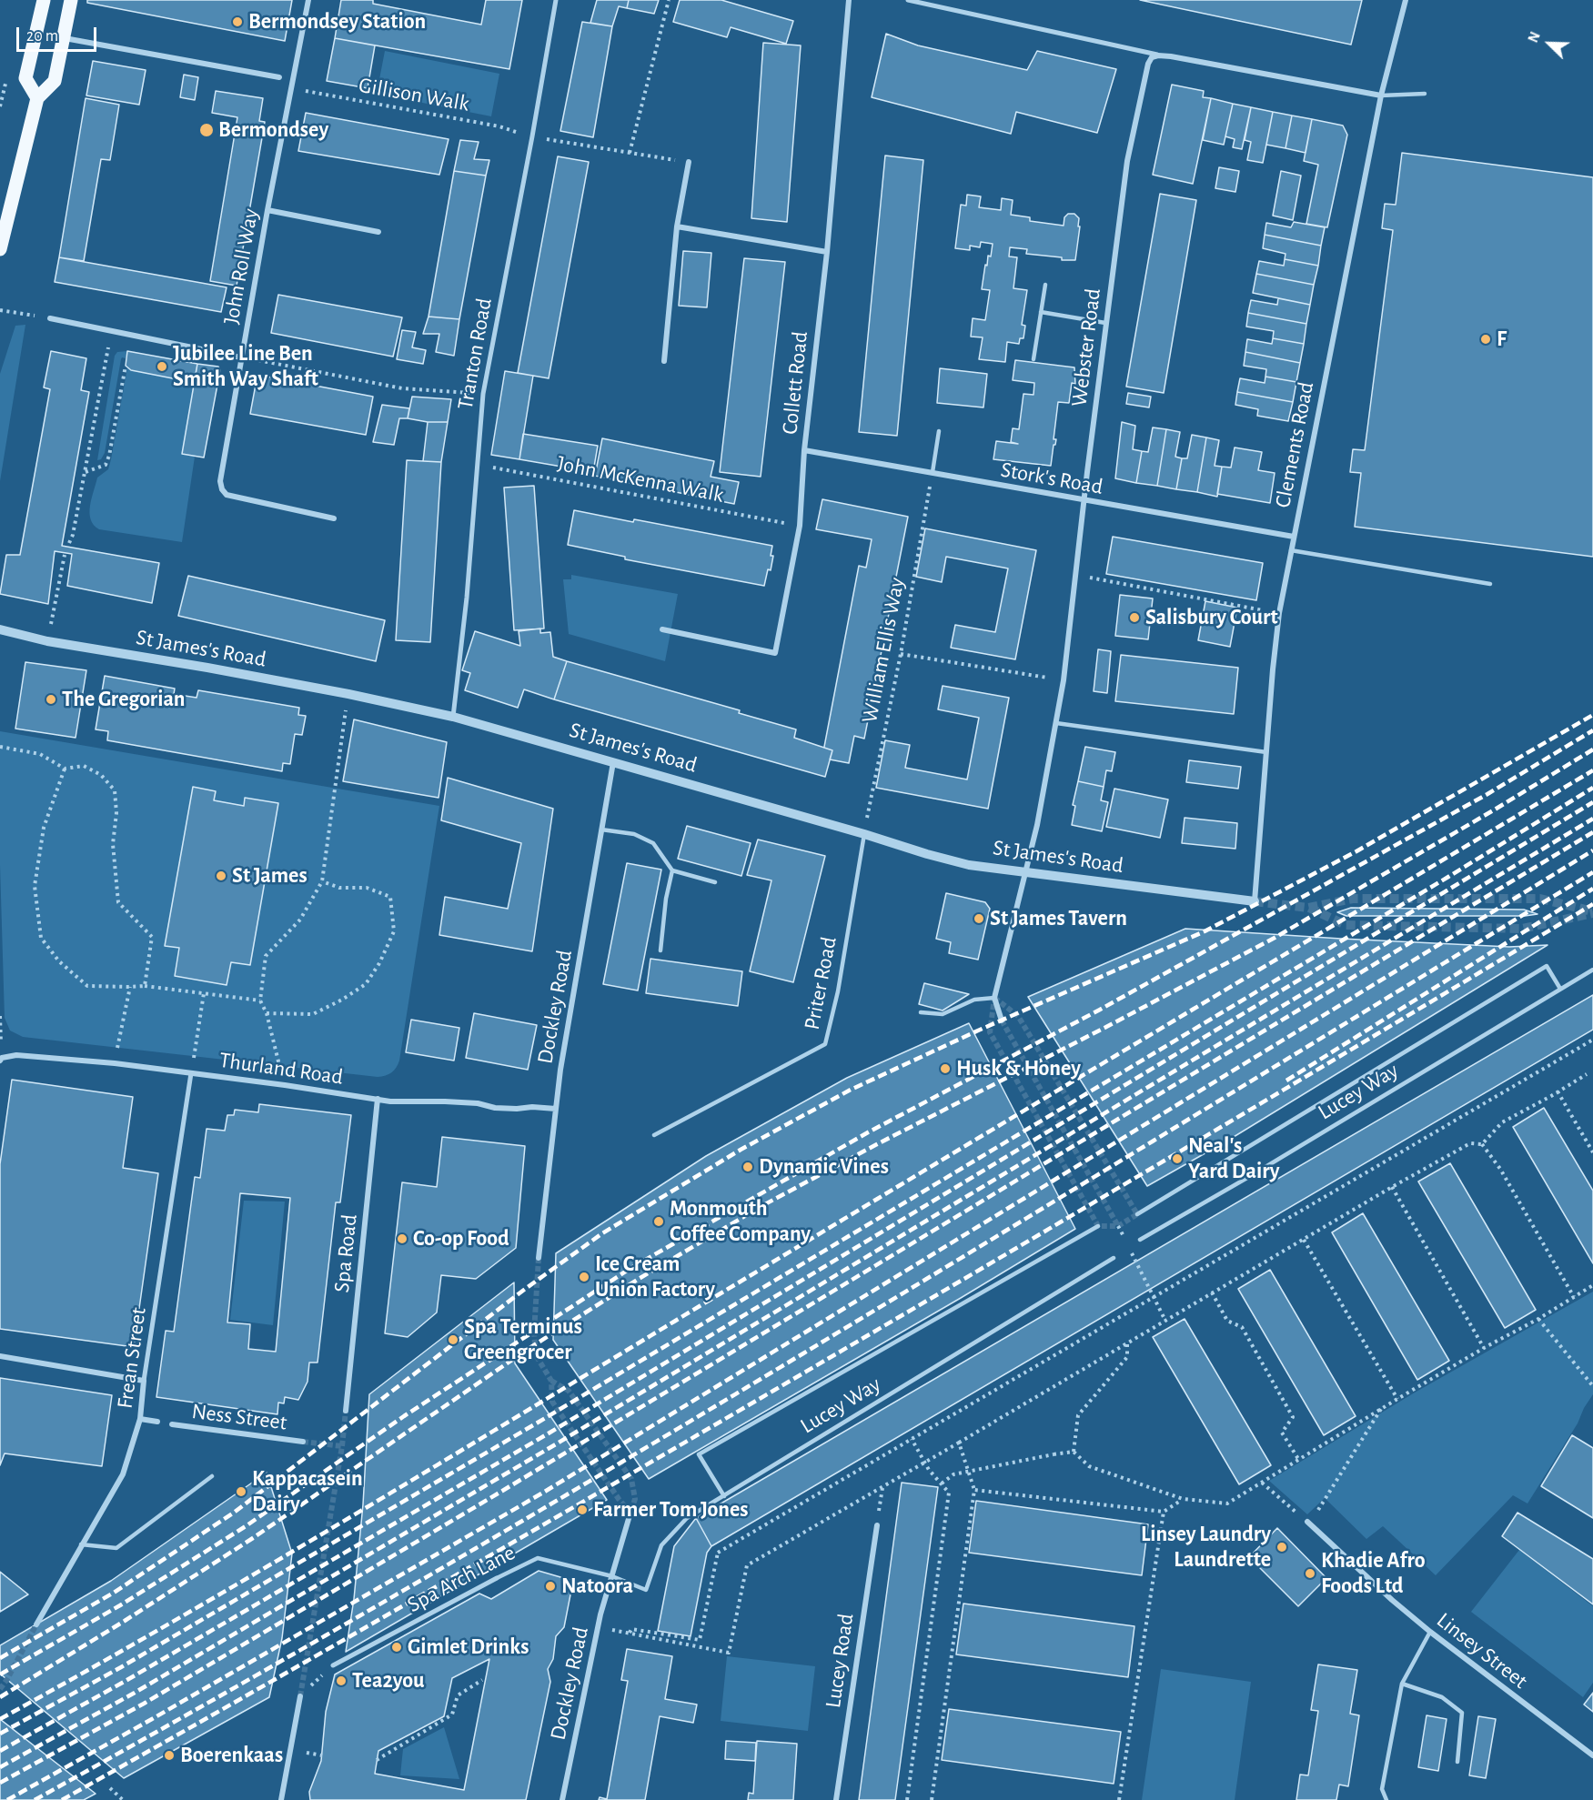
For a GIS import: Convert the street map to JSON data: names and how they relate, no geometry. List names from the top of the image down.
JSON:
{
  "streets": {
    "street": [
      "John Roll Way",
      "Webster Road",
      "Tranton Road",
      "Collett Road",
      "Clements Road",
      "Stork's Road",
      "St James's Road",
      "Dockley Road",
      "Thurland Road",
      "Spa Road",
      "Frean Street",
      "Ness Street",
      "Spa Arch Lane",
      "Linsey Street",
      "Lucey Road"
    ],
    "lane": ["Priter Road", "Lucey Way"],
    "path": ["Gillison Walk", "John McKenna Walk", "William Ellis Way"]
  },
  "crossings": [
    ["Gillison Walk", "John Roll Way"],
    ["Gillison Walk", "Tranton Road"],
    ["Webster Road", "Stork's Road"],
    ["Webster Road", "St James's Road"],
    ["Tranton Road", "John McKenna Walk"],
    ["Tranton Road", "St James's Road"],
    ["Collett Road", "Stork's Road"],
    ["Collett Road", "John McKenna Walk"],
    ["Clements Road", "Stork's Road"],
    ["Clements Road", "St James's Road"],
    ["Stork's Road", "William Ellis Way"],
    ["St James's Road", "William Ellis Way"],
    ["St James's Road", "Priter Road"],
    ["St James's Road", "Dockley Road"],
    ["William Ellis Way", "Priter Road"],
    ["Dockley Road", "Thurland Road"],
    ["Dockley Road", "Lucey Way"],
    ["Dockley Road", "Spa Arch Lane"],
    ["Thurland Road", "Spa Road"],
    ["Thurland Road", "Frean Street"],
    ["Lucey Way", "Spa Arch Lane"]
  ],
  "places": [
    "Bermondsey Station",
    "Bermondsey",
    "F",
    "Jubilee Line Ben Smith Way Shaft",
    "Salisbury Court",
    "The Gregorian",
    "St James",
    "St James Tavern",
    "Husk & Honey",
    "Neal's Yard Dairy",
    "Dynamic Vines",
    "Monmouth Coffee Company",
    "Co-op Food",
    "Ice Cream Union Factory",
    "Spa Terminus Greengrocer",
    "Kappacasein Dairy",
    "Farmer Tom Jones",
    "Linsey Laundry Laundrette",
    "Khadie Afro Foods Ltd",
    "Natoora",
    "Gimlet Drinks",
    "Tea2you",
    "Boerenkaas"
  ],
  "scale_bar": "20 m",
  "north": "top left"
}
